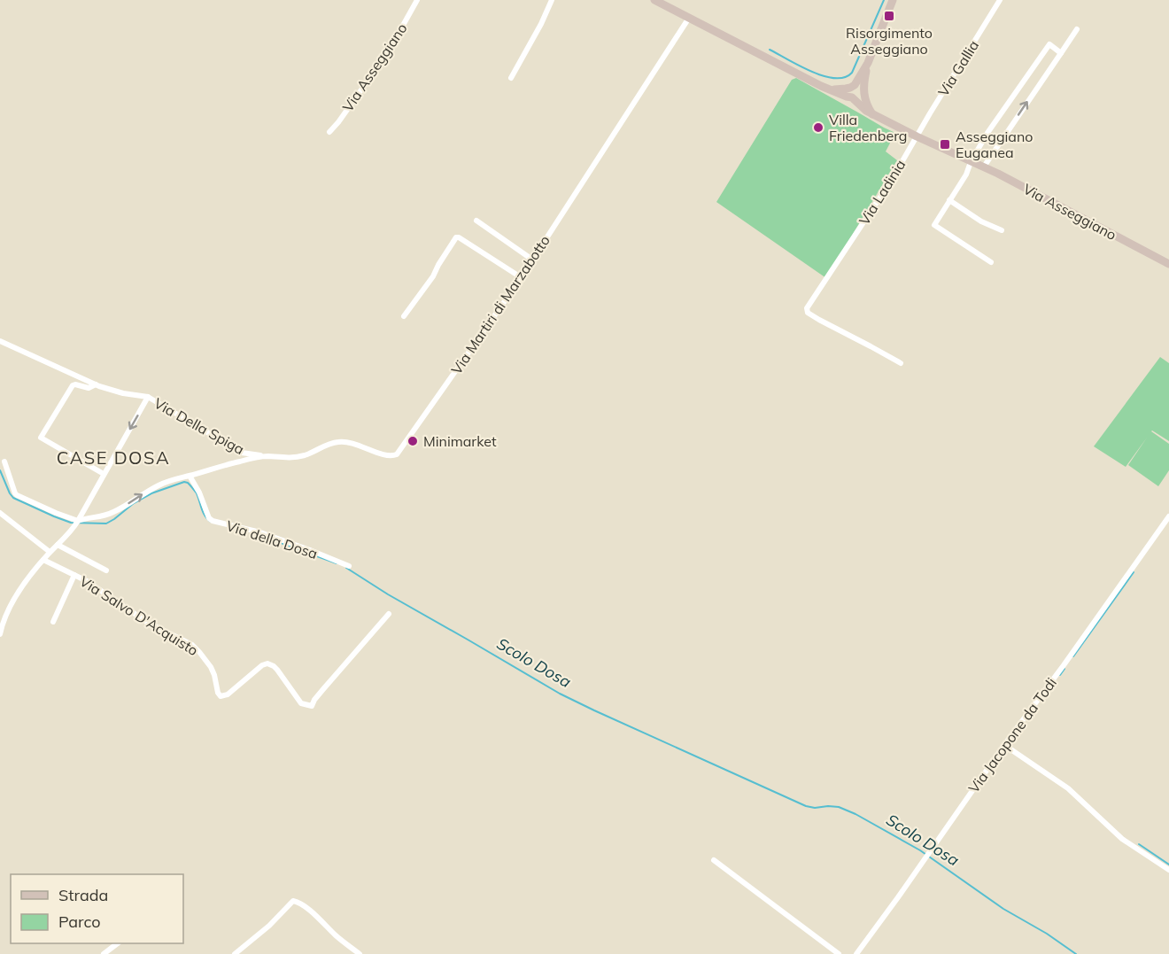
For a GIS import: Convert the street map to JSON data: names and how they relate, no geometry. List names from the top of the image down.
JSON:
{
  "streets": {
    "street": [
      "Via Asseggiano",
      "Via Gallia",
      "Via Ladinia",
      "Via Martiri di Marzabotto",
      "Via Della Spiga",
      "Via della Dosa",
      "Via Salvo D'Acquisto",
      "Via Jacopone da Todi"
    ]
  },
  "crossings": [
    ["Via Asseggiano", "Via Gallia"],
    ["Via Asseggiano", "Via Ladinia"],
    ["Via Asseggiano", "Via Martiri di Marzabotto"],
    ["Via Gallia", "Via Ladinia"],
    ["Via Martiri di Marzabotto", "Via Della Spiga"],
    ["Via Martiri di Marzabotto", "Via della Dosa"]
  ],
  "districts": ["CASE DOSA"],
  "water": ["Scolo Dosa"],
  "places": {
    "transit": ["Risorgimento Asseggiano", "Asseggiano Euganea"],
    "other": ["Villa Friedenberg", "Minimarket"]
  },
  "legend": ["Strada", "Parco"]
}
